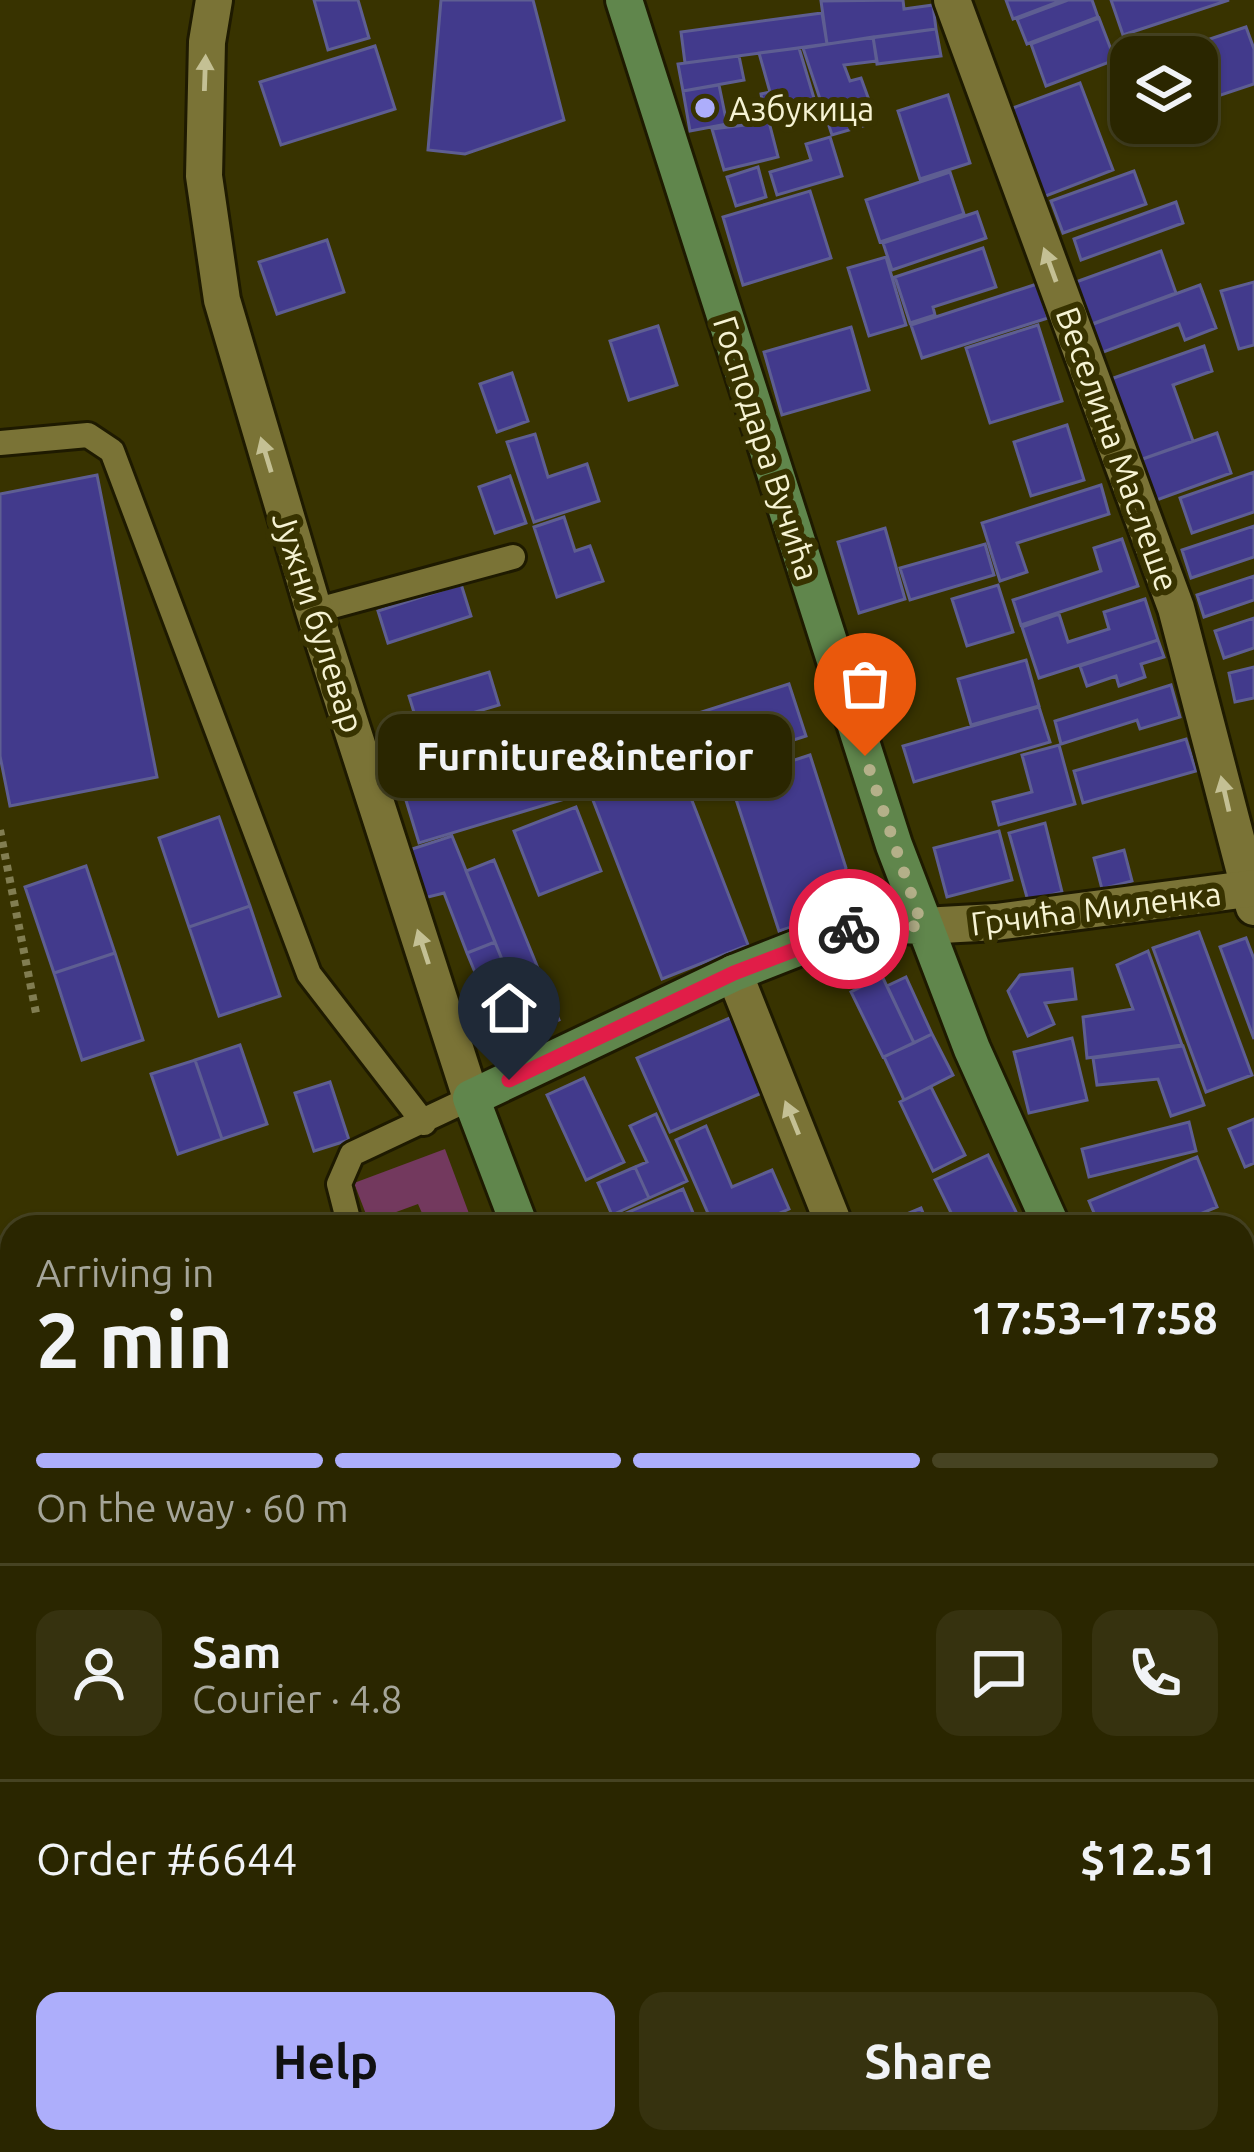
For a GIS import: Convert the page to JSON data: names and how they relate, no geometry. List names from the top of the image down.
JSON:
{
  "streets": {
    "main road": ["Господара Вучића", "Јужни булевар", "Грчића Миленка"],
    "street": ["Веселина Маслеше"]
  },
  "crossings": [
    ["Господара Вучића", "Грчића Миленка"],
    ["Веселина Маслеше", "Грчића Миленка"],
    ["Јужни булевар", "Грчића Миленка"]
  ],
  "one_way": ["Веселина Маслеше", "Јужни булевар"],
  "places": ["Азбукица", "Furniture&interior"],
  "page": {
    "bubble": "Furniture&interior",
    "heading": ["2 min", "Arriving in", "17:53–17:58"],
    "panel": [
      "Sam",
      "Courier · 4.8",
      "Order #6644",
      "$12.51"
    ],
    "bar": "On the way · 60 m",
    "buttons": ["Help", "Share"]
  }
}
